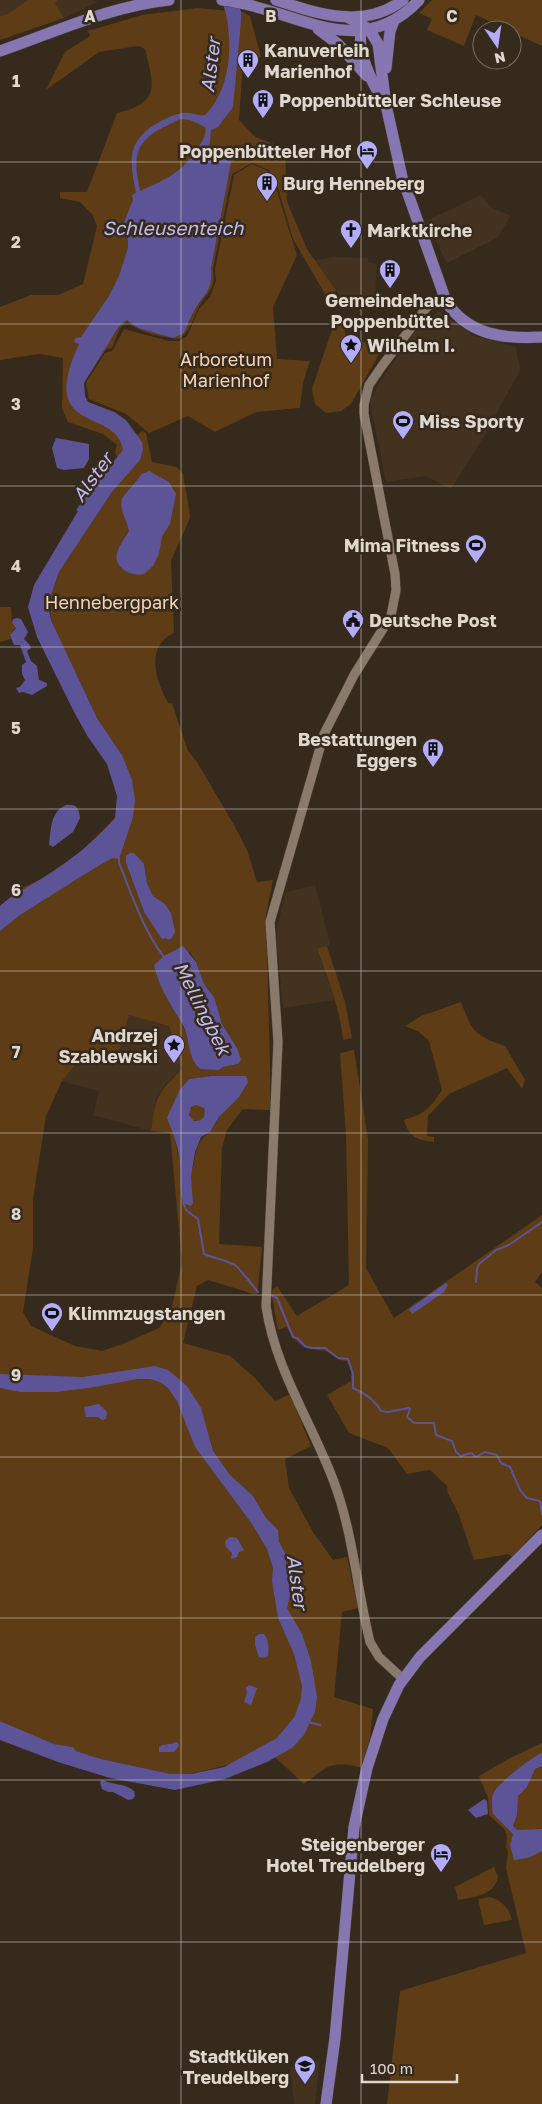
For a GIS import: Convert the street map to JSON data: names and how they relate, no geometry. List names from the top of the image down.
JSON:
{
  "water": ["Alster", "Schleusenteich", "Mellingbek"],
  "parks": ["Arboretum Marienhof", "Hennebergpark"],
  "places": {
    "building": [
      "Kanuverleih Marienhof",
      "Poppenbütteler Schleuse",
      "Burg Henneberg",
      "Gemeindehaus Poppenbüttel",
      "Bestattungen Eggers"
    ],
    "hotel": ["Poppenbütteler Hof", "Steigenberger Hotel Treudelberg"],
    "church": ["Marktkirche"],
    "place": ["Wilhelm I.", "Andrzej Szablewski"],
    "sports": ["Miss Sporty", "Mima Fitness", "Klimmzugstangen"],
    "public building": ["Deutsche Post"],
    "school or university": ["Stadtküken Treudelberg"]
  },
  "scale_bar": "100 m",
  "north": "bottom",
  "grid": {
    "columns": ["A", "B", "C"],
    "rows": [
      "1",
      "2",
      "3",
      "4",
      "5",
      "6",
      "7",
      "8",
      "9"
    ]
  }
}
